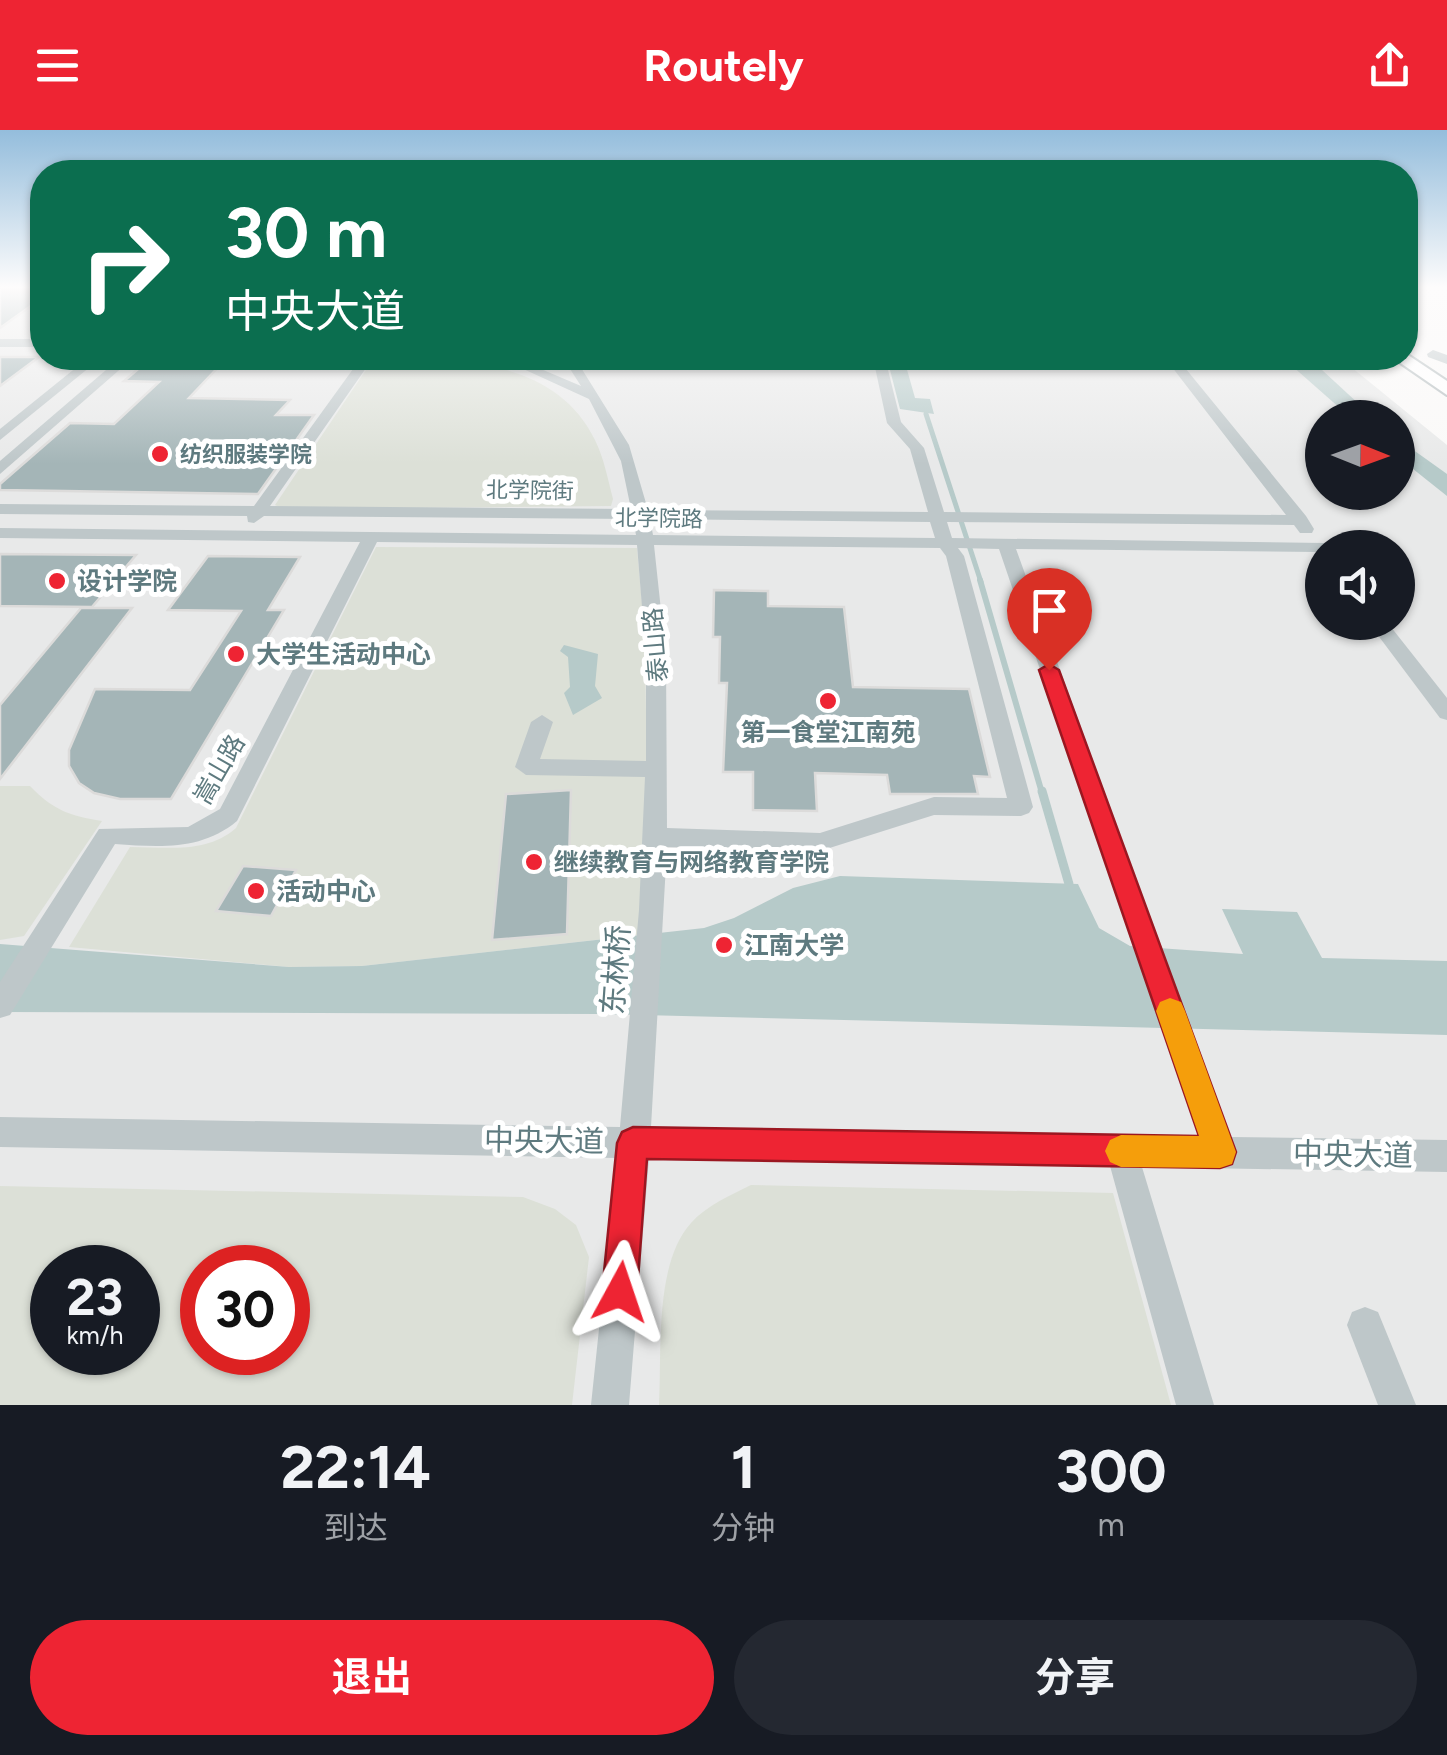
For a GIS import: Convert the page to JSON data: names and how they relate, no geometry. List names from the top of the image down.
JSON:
{
  "streets": {
    "street": [
      "北学院街",
      "北学院路",
      "泰山路",
      "嵩山路",
      "东林桥",
      "中央大道"
    ]
  },
  "crossings": [
    ["北学院街", "泰山路"],
    ["北学院路", "泰山路"],
    ["北学院路", "嵩山路"],
    ["泰山路", "东林桥"],
    ["东林桥", "中央大道"]
  ],
  "places": [
    "纺织服装学院",
    "设计学院",
    "大学生活动中心",
    "第一食堂江南苑",
    "继续教育与网络教育学院",
    "活动中心",
    "江南大学"
  ],
  "north": "right",
  "page": {
    "header": "Routely",
    "turn": ["30 m", "中央大道"],
    "speed": "23 km/h",
    "limit": "30",
    "eta": [
      "22:14",
      "到达",
      "1",
      "分钟",
      "300",
      "m"
    ],
    "buttons": ["退出", "分享"]
  }
}
